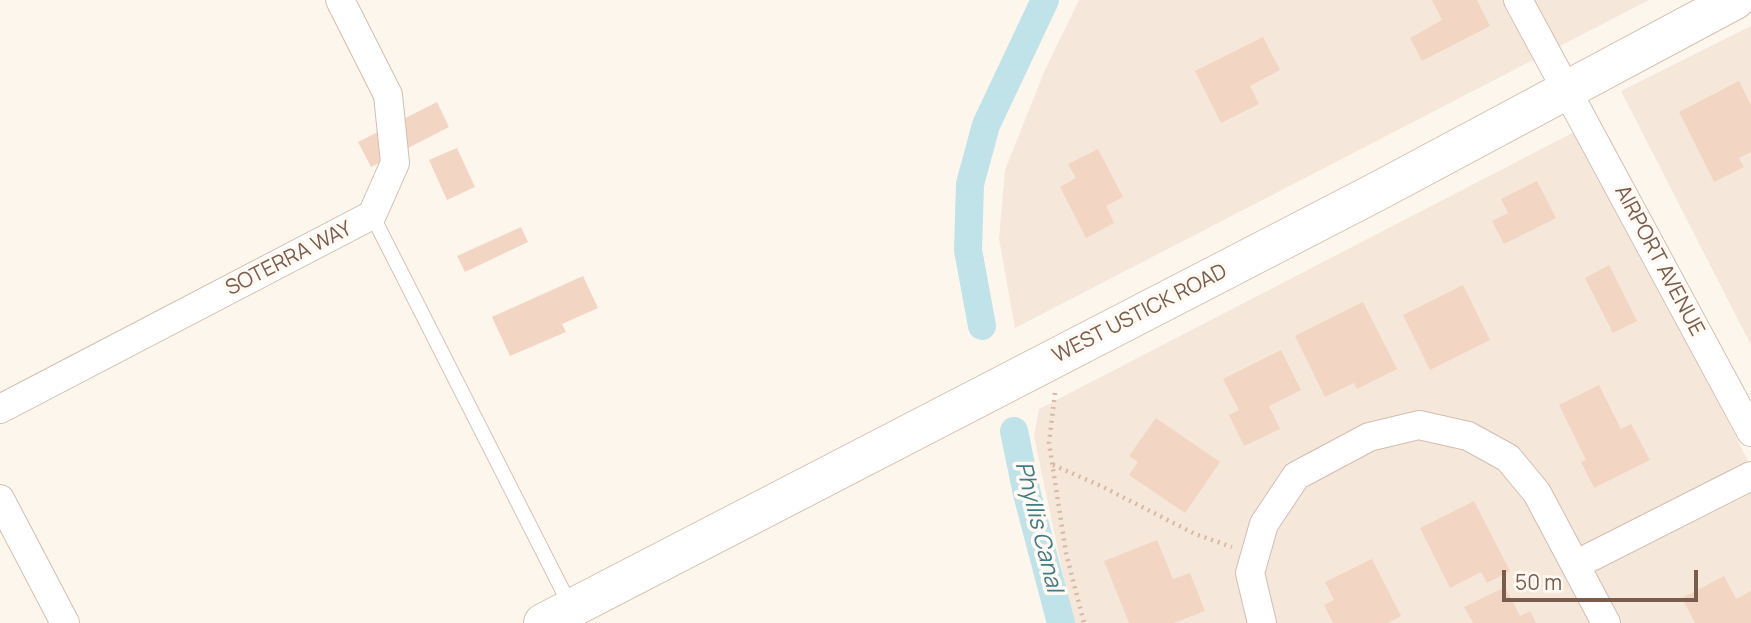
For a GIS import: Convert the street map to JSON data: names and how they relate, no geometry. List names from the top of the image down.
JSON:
{
  "streets": {
    "main road": ["WEST USTICK ROAD"],
    "street": ["SOTERRA WAY", "AIRPORT AVENUE"]
  },
  "crossings": [
    ["AIRPORT AVENUE", "WEST USTICK ROAD"]
  ],
  "water": ["Phyllis Canal"],
  "scale_bar": "50 m"
}
